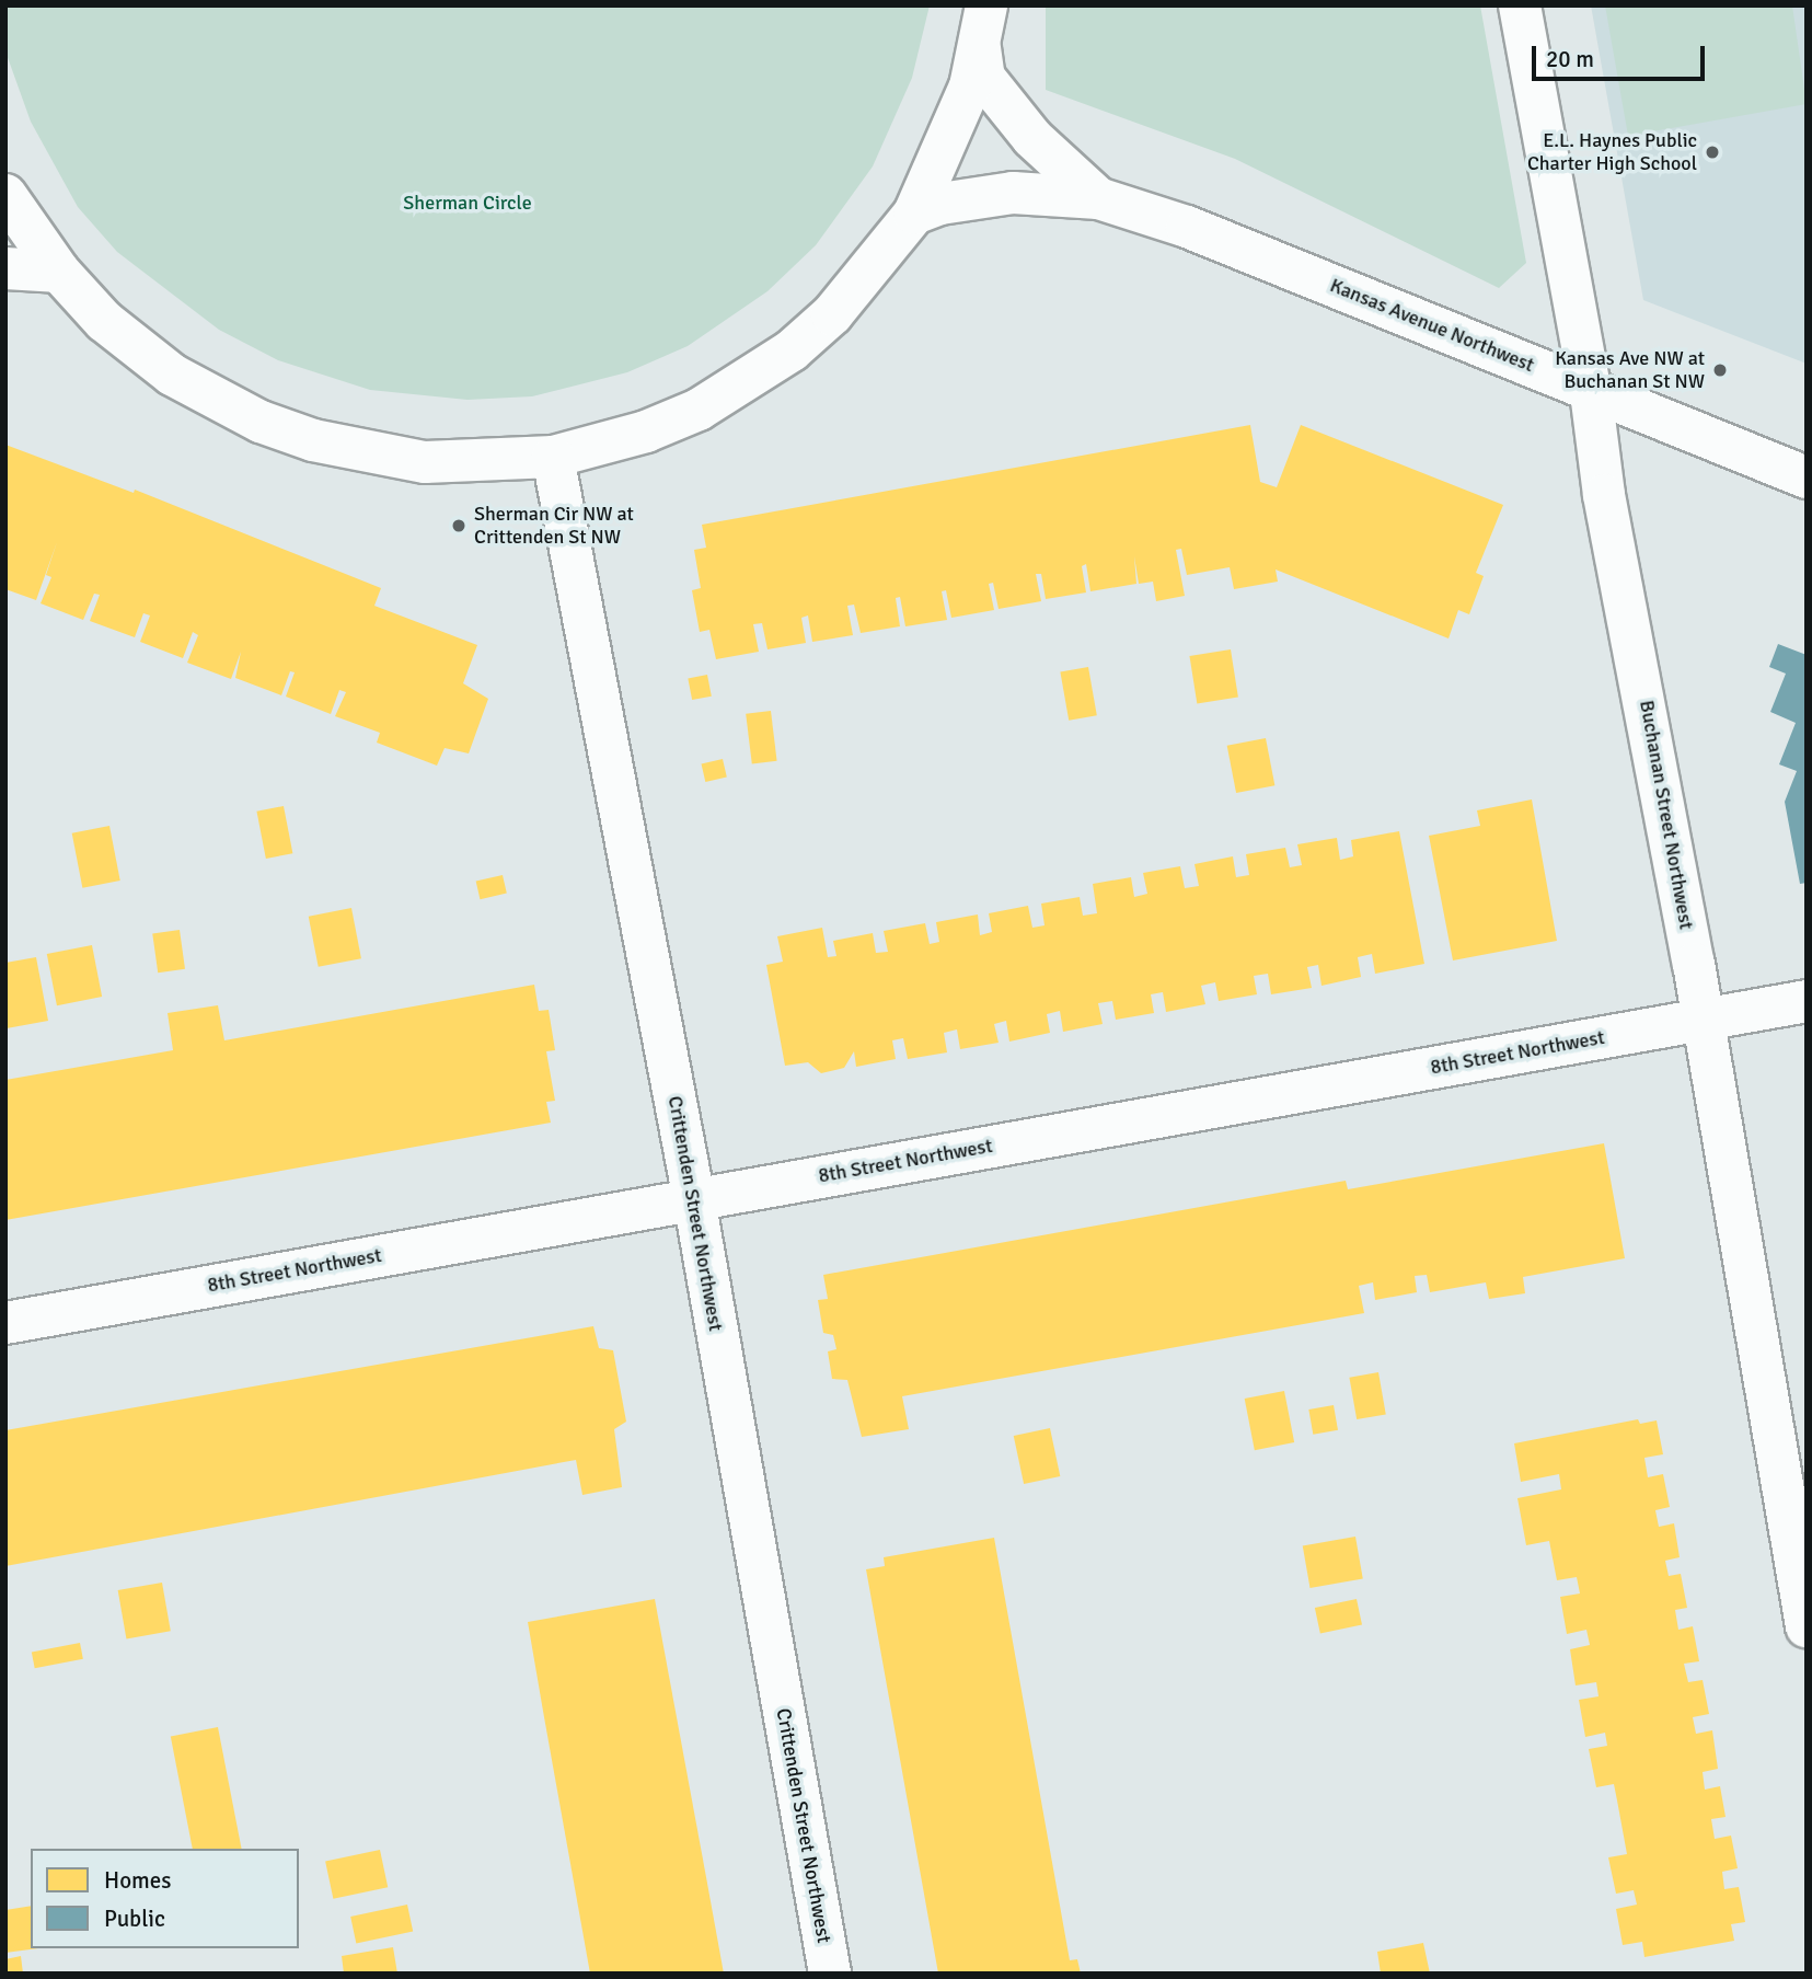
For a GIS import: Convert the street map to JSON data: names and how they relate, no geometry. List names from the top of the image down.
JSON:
{
  "streets": {
    "street": [
      "Kansas Avenue Northwest",
      "Buchanan Street Northwest",
      "8th Street Northwest",
      "Crittenden Street Northwest"
    ]
  },
  "crossings": [
    ["Kansas Avenue Northwest", "Buchanan Street Northwest"],
    ["Buchanan Street Northwest", "8th Street Northwest"],
    ["8th Street Northwest", "Crittenden Street Northwest"]
  ],
  "parks": ["Sherman Circle"],
  "places": ["E.L. Haynes Public Charter High School", "Kansas Ave NW at Buchanan St NW", "Sherman Cir NW at Crittenden St NW"],
  "legend": ["Homes", "Public"],
  "scale_bar": "20 m"
}
